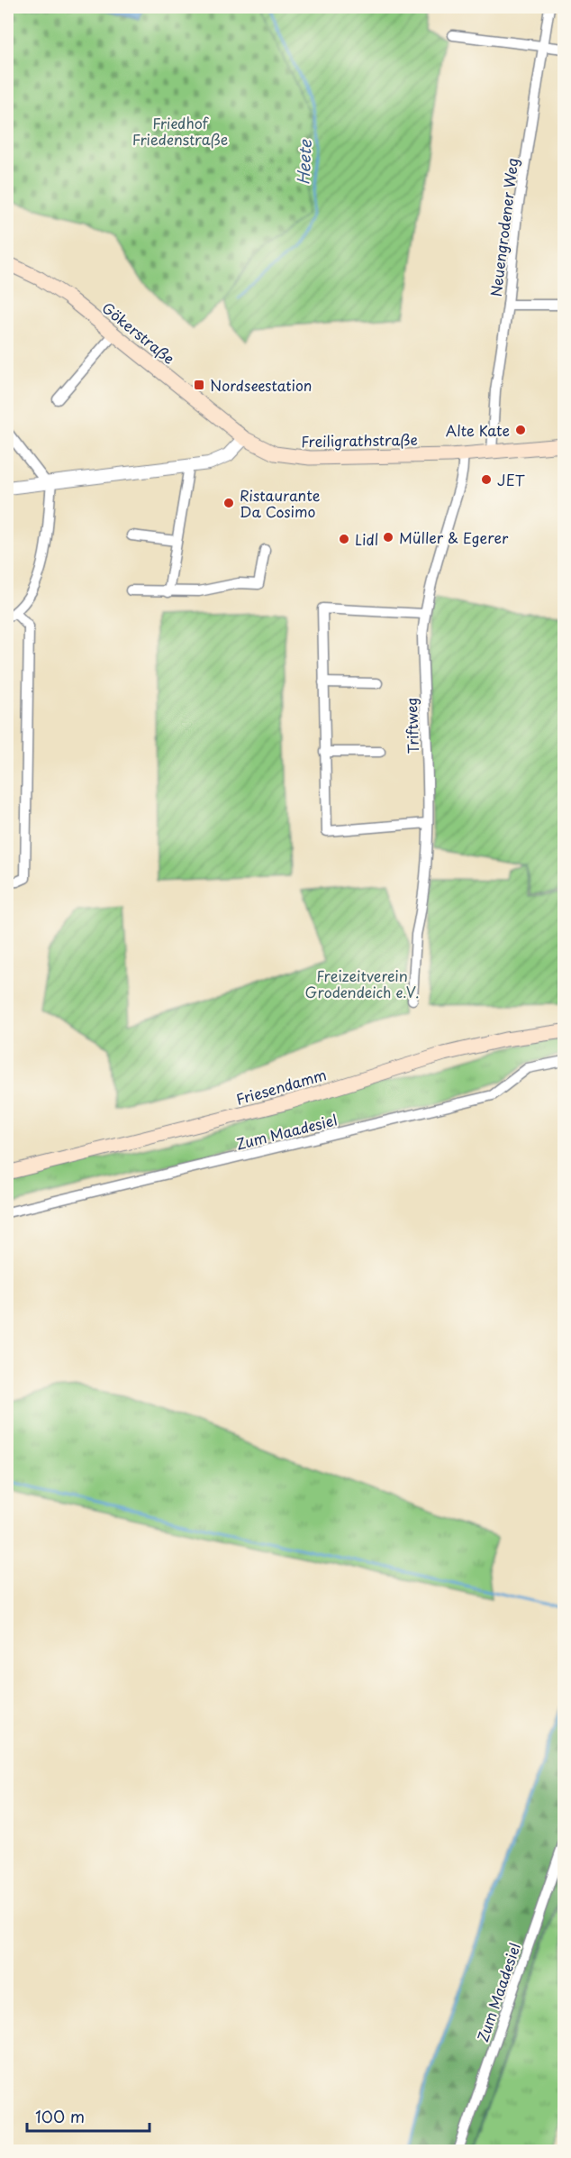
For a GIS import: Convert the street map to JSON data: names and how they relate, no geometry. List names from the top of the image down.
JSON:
{
  "streets": {
    "main road": ["Gökerstraße", "Freiligrathstraße", "Friesendamm"],
    "street": ["Neuengrodener Weg", "Triftweg", "Zum Maadesiel"]
  },
  "crossings": [
    ["Neuengrodener Weg", "Freiligrathstraße"],
    ["Gökerstraße", "Freiligrathstraße"],
    ["Freiligrathstraße", "Triftweg"]
  ],
  "water": ["Heete"],
  "parks": ["Friedhof Friedenstraße", "Freizeitverein Grodendeich e.V."],
  "places": {
    "transit": ["Nordseestation"],
    "other": [
      "Alte Kate",
      "JET",
      "Ristaurante Da Cosimo",
      "Müller & Egerer",
      "Lidl"
    ]
  },
  "scale_bar": "100 m"
}
